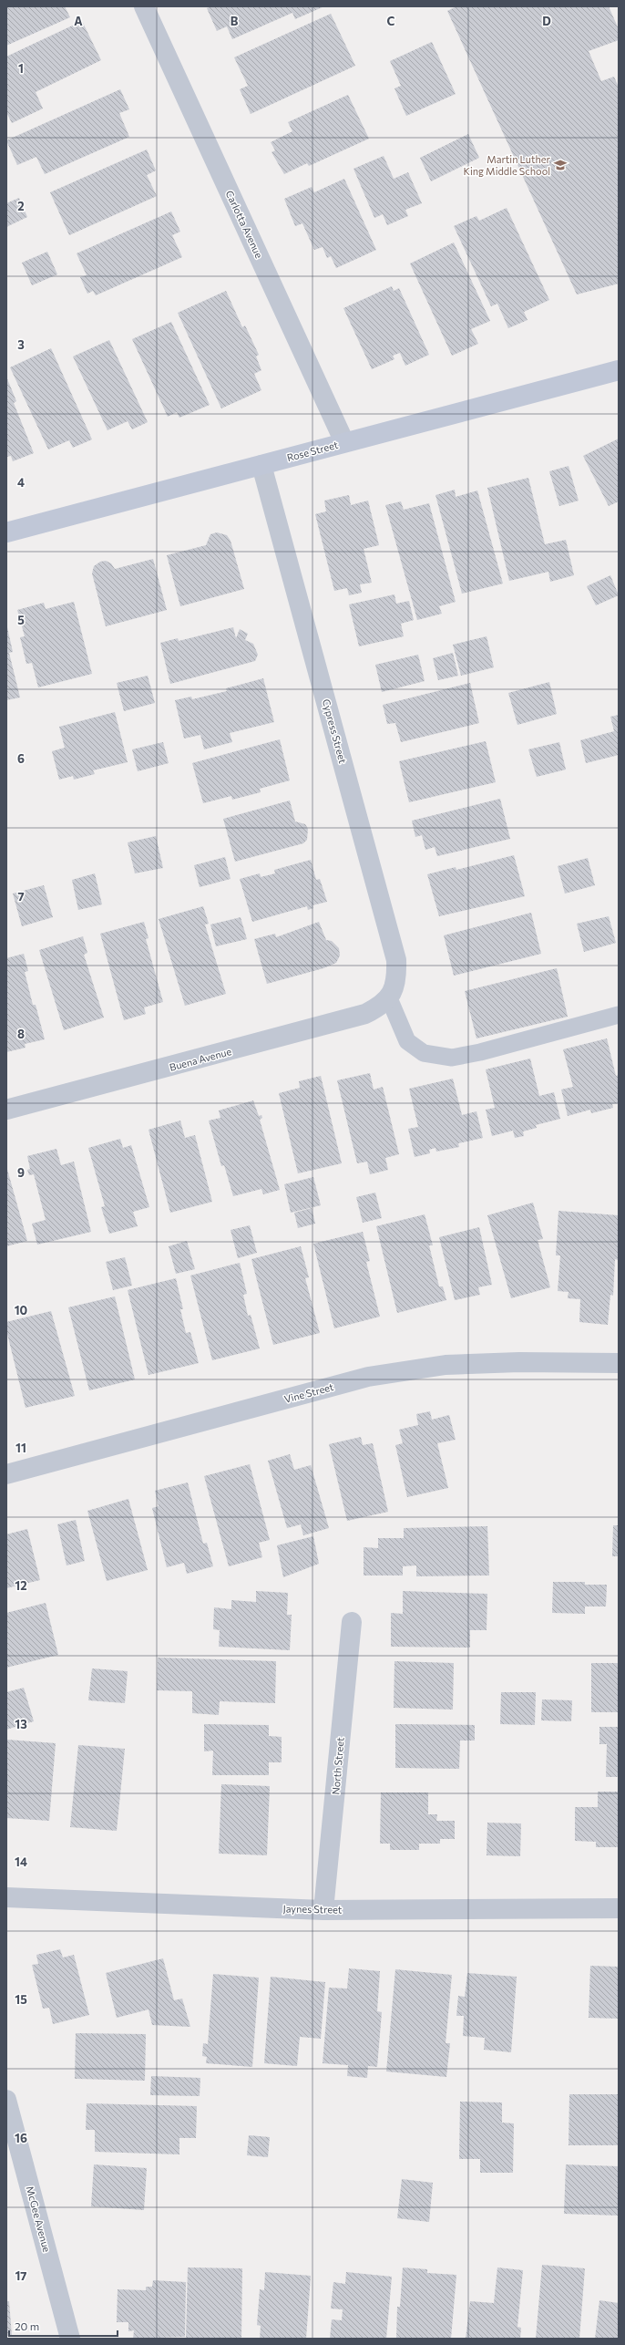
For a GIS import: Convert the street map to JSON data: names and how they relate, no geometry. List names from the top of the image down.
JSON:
{
  "streets": {
    "street": [
      "Carlotta Avenue",
      "Rose Street",
      "Cypress Street",
      "Buena Avenue",
      "Vine Street",
      "North Street",
      "Jaynes Street",
      "McGee Avenue"
    ]
  },
  "crossings": [
    ["Carlotta Avenue", "Rose Street"],
    ["Rose Street", "Cypress Street"],
    ["Cypress Street", "Buena Avenue"],
    ["North Street", "Jaynes Street"]
  ],
  "places": {
    "school or university": ["Martin Luther King Middle School"]
  },
  "scale_bar": "20 m",
  "grid": {
    "columns": [
      "A",
      "B",
      "C",
      "D"
    ],
    "rows": [
      "1",
      "2",
      "3",
      "4",
      "5",
      "6",
      "7",
      "8",
      "9",
      "10",
      "11",
      "12",
      "13",
      "14",
      "15",
      "16",
      "17"
    ]
  }
}
